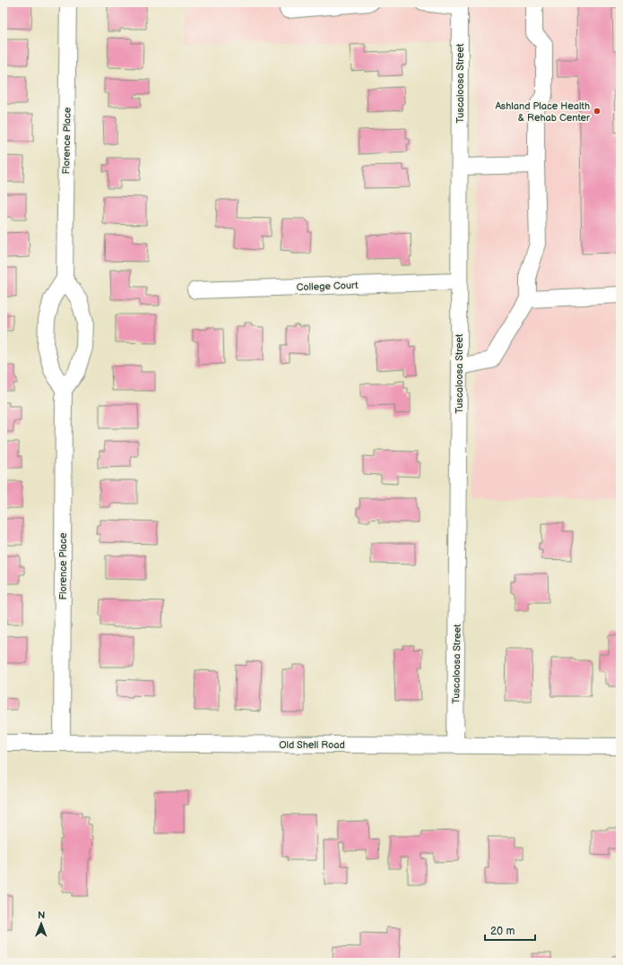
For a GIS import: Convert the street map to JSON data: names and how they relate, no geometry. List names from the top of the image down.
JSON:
{
  "streets": {
    "street": [
      "Tuscaloosa Street",
      "Florence Place",
      "College Court",
      "Old Shell Road"
    ]
  },
  "crossings": [
    ["Tuscaloosa Street", "College Court"],
    ["Tuscaloosa Street", "Old Shell Road"],
    ["Florence Place", "Old Shell Road"]
  ],
  "places": ["Ashland Place Health & Rehab Center"],
  "scale_bar": "20 m",
  "north": "top"
}
